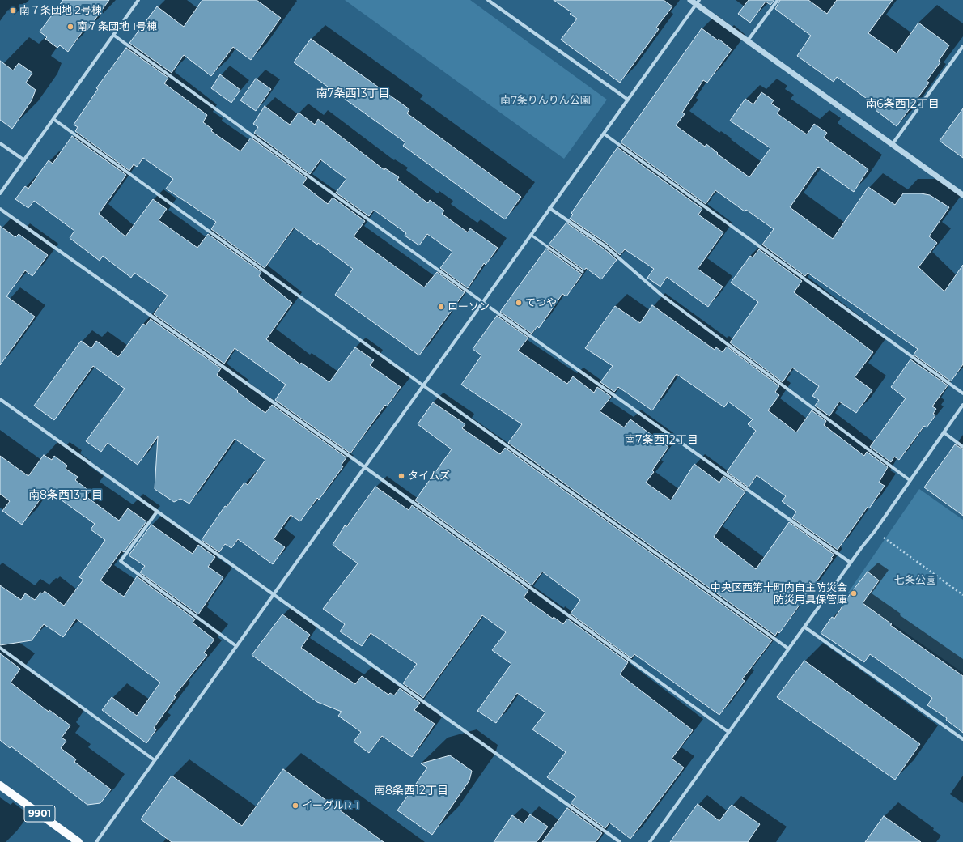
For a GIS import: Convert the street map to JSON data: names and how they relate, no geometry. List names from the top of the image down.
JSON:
{
  "streets": {
    "main road": ["9901"]
  },
  "districts": [
    "南7条西13丁目",
    "南6条西12丁目",
    "南7条西12丁目",
    "南8条西13丁目",
    "南8条西12丁目"
  ],
  "parks": ["南7条りんりん公園", "七条公園"],
  "places": [
    "南７条団地 2号棟",
    "南７条団地 1号棟",
    "てつや",
    "ローソン",
    "タイムズ",
    "中央区西第十町内自主防災会 防災用具保管庫",
    "イーグルR-1"
  ]
}
